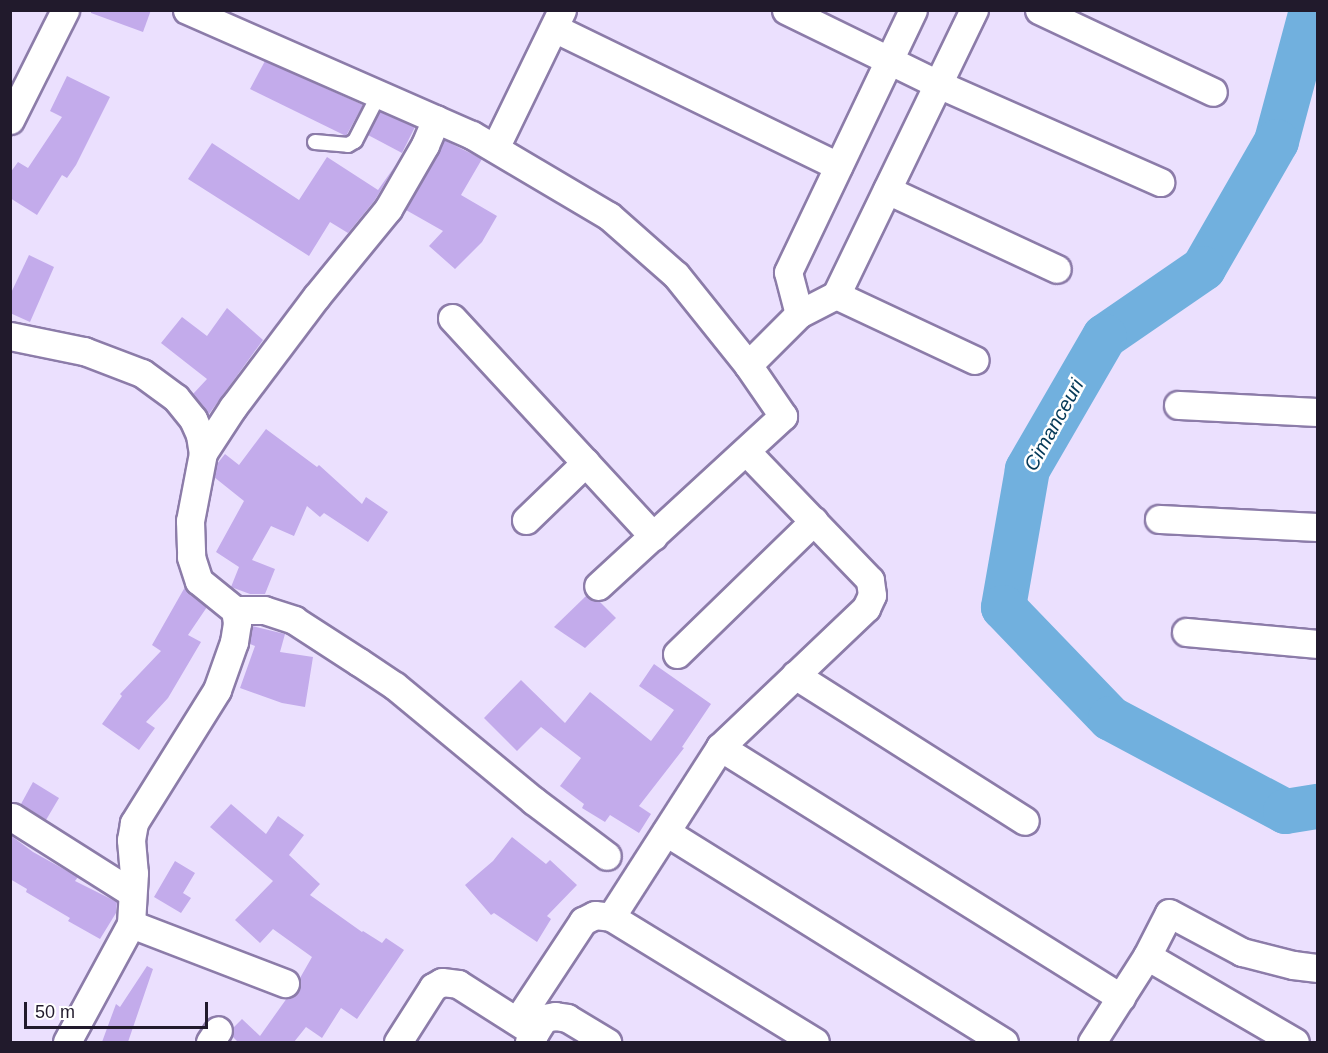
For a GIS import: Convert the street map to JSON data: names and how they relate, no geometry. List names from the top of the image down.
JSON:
{
  "water": ["Cimanceuri"],
  "scale_bar": "50 m"
}
